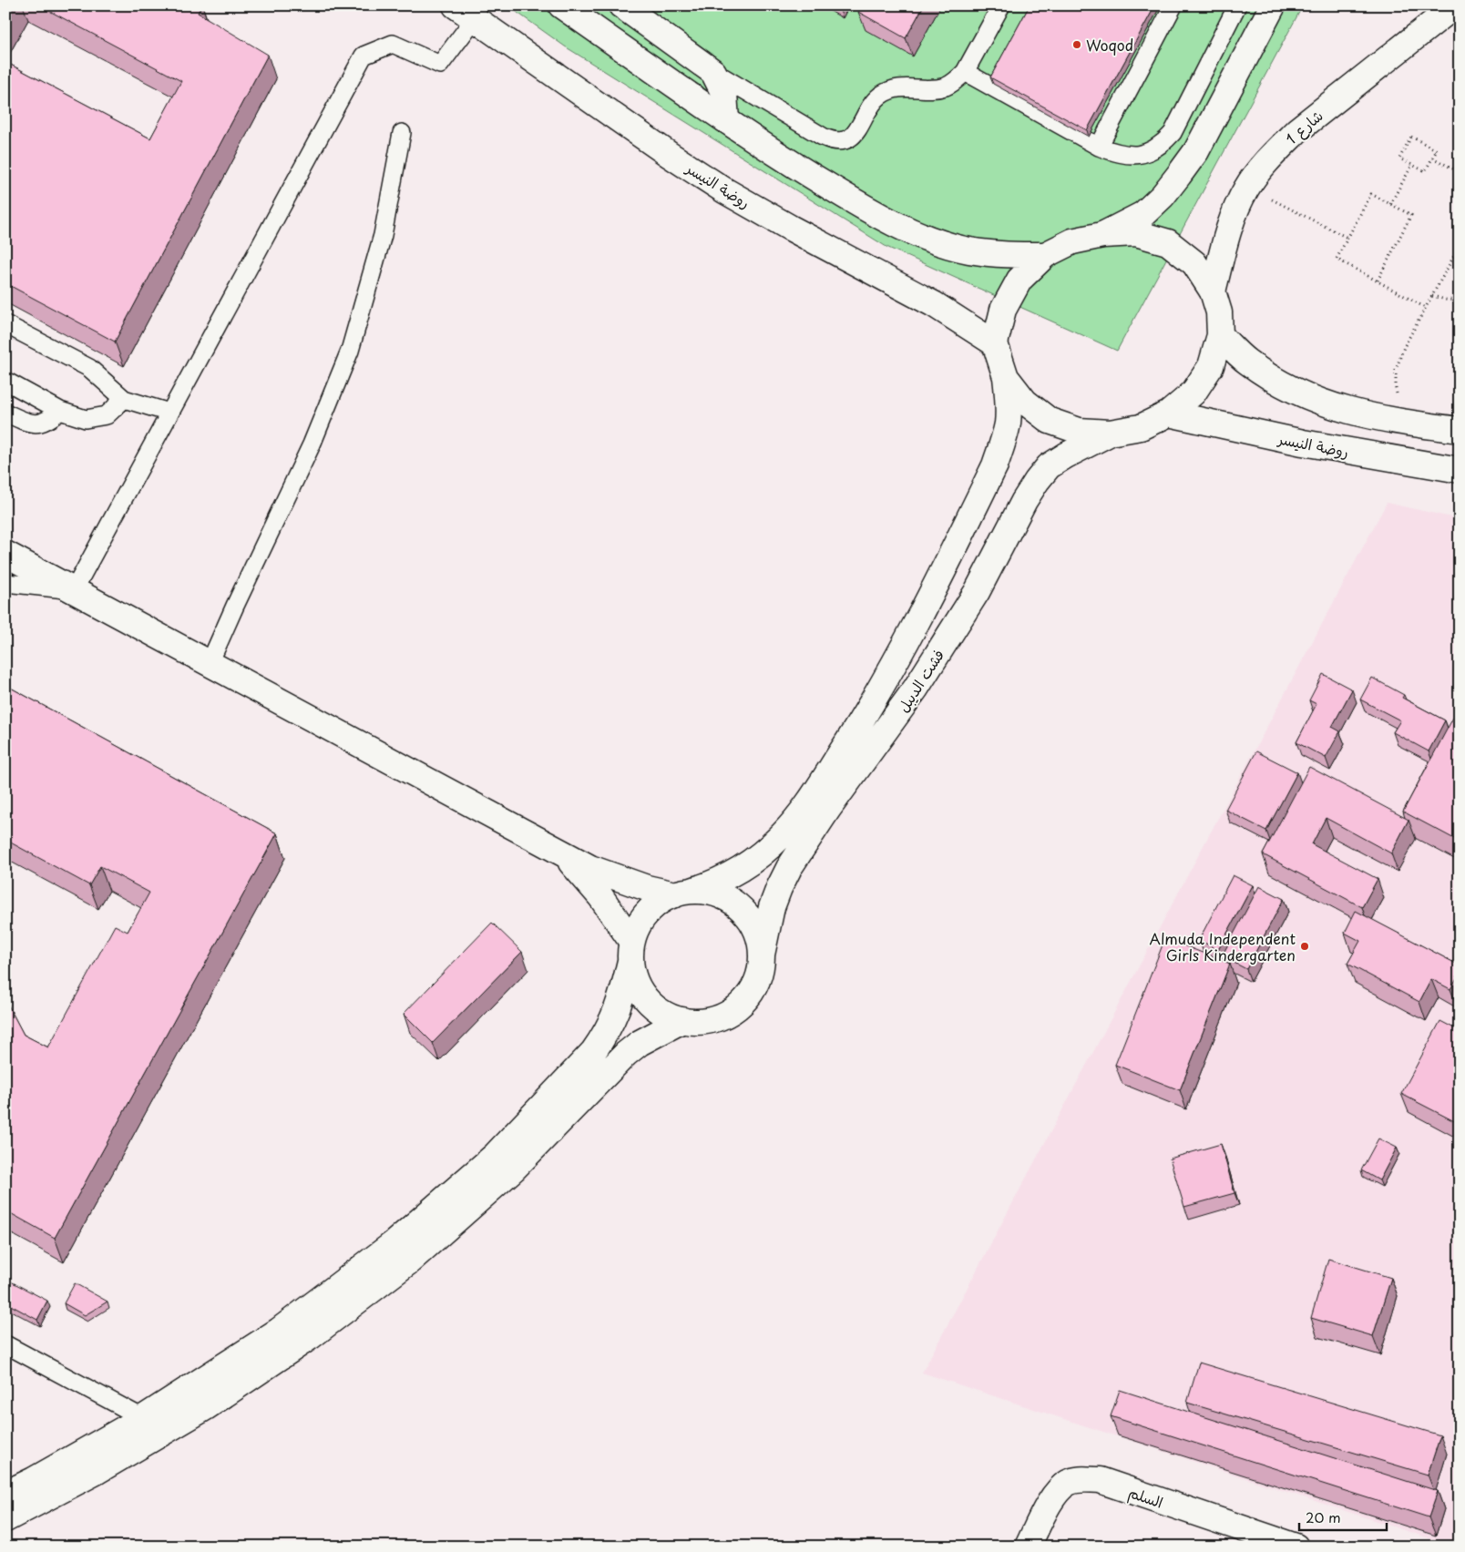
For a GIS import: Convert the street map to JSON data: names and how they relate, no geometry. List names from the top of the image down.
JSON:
{
  "streets": {
    "street": [
      "شارع 1",
      "روضة النيسر",
      "فشت الديبل",
      "السلم"
    ]
  },
  "places": ["Woqod", "Almuda Independent Girls Kindergarten"],
  "scale_bar": "20 m"
}
